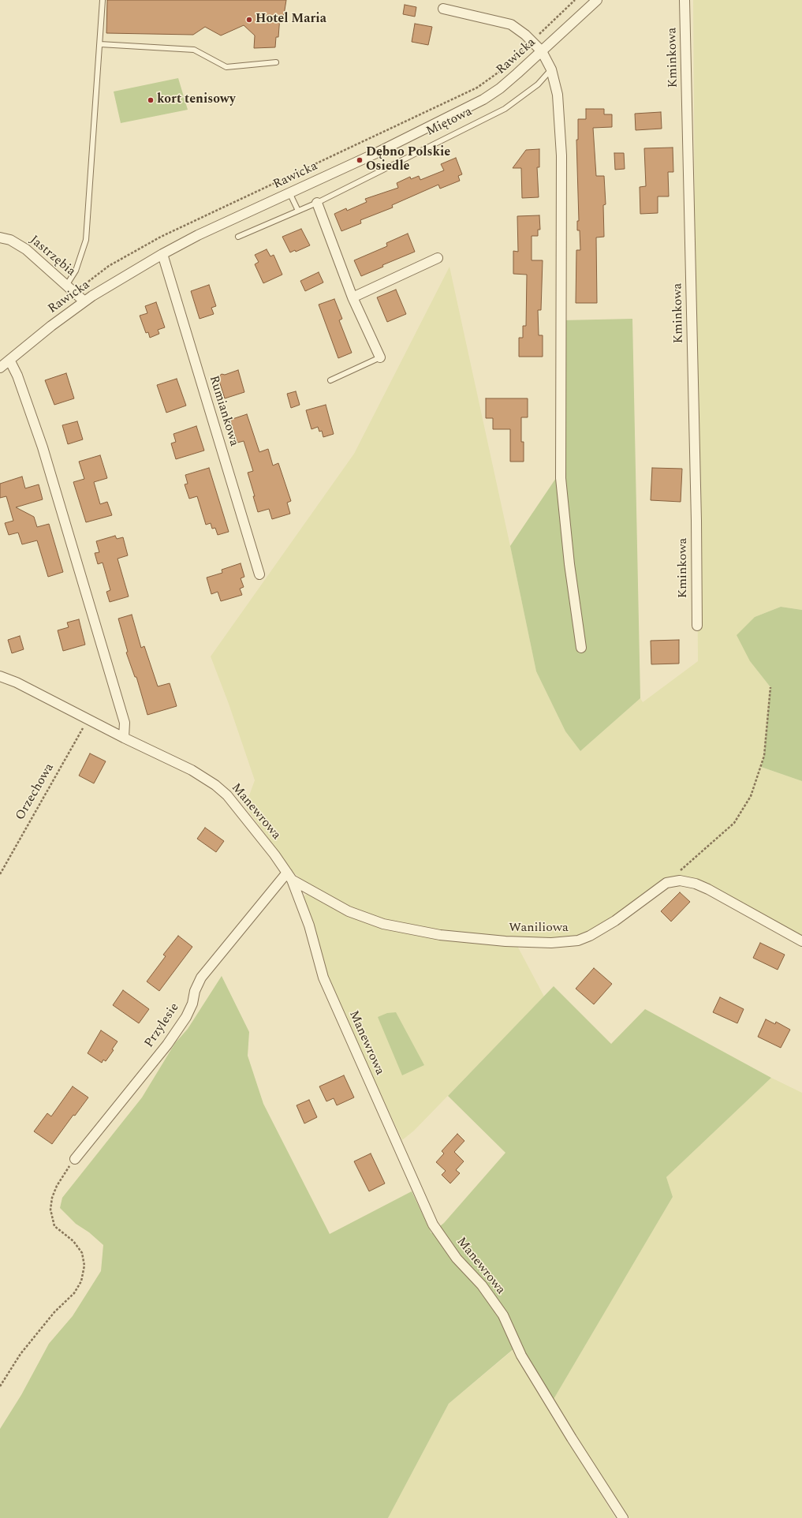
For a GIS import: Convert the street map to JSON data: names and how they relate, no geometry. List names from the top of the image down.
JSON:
{
  "streets": {
    "street": [
      "Rawicka",
      "Kminkowa",
      "Jastrzębia",
      "Rumiankowa",
      "Manewrowa",
      "Waniliowa",
      "Przylesie"
    ],
    "lane": ["Miętowa"],
    "path": ["Orzechowa"]
  },
  "crossings": [
    ["Rawicka", "Jastrzębia"],
    ["Rawicka", "Rumiankowa"],
    ["Orzechowa", "Manewrowa"],
    ["Manewrowa", "Waniliowa"],
    ["Manewrowa", "Przylesie"],
    ["Waniliowa", "Przylesie"]
  ],
  "places": ["Hotel Maria", "kort tenisowy", "Dębno Polskie Osiedle"]
}
